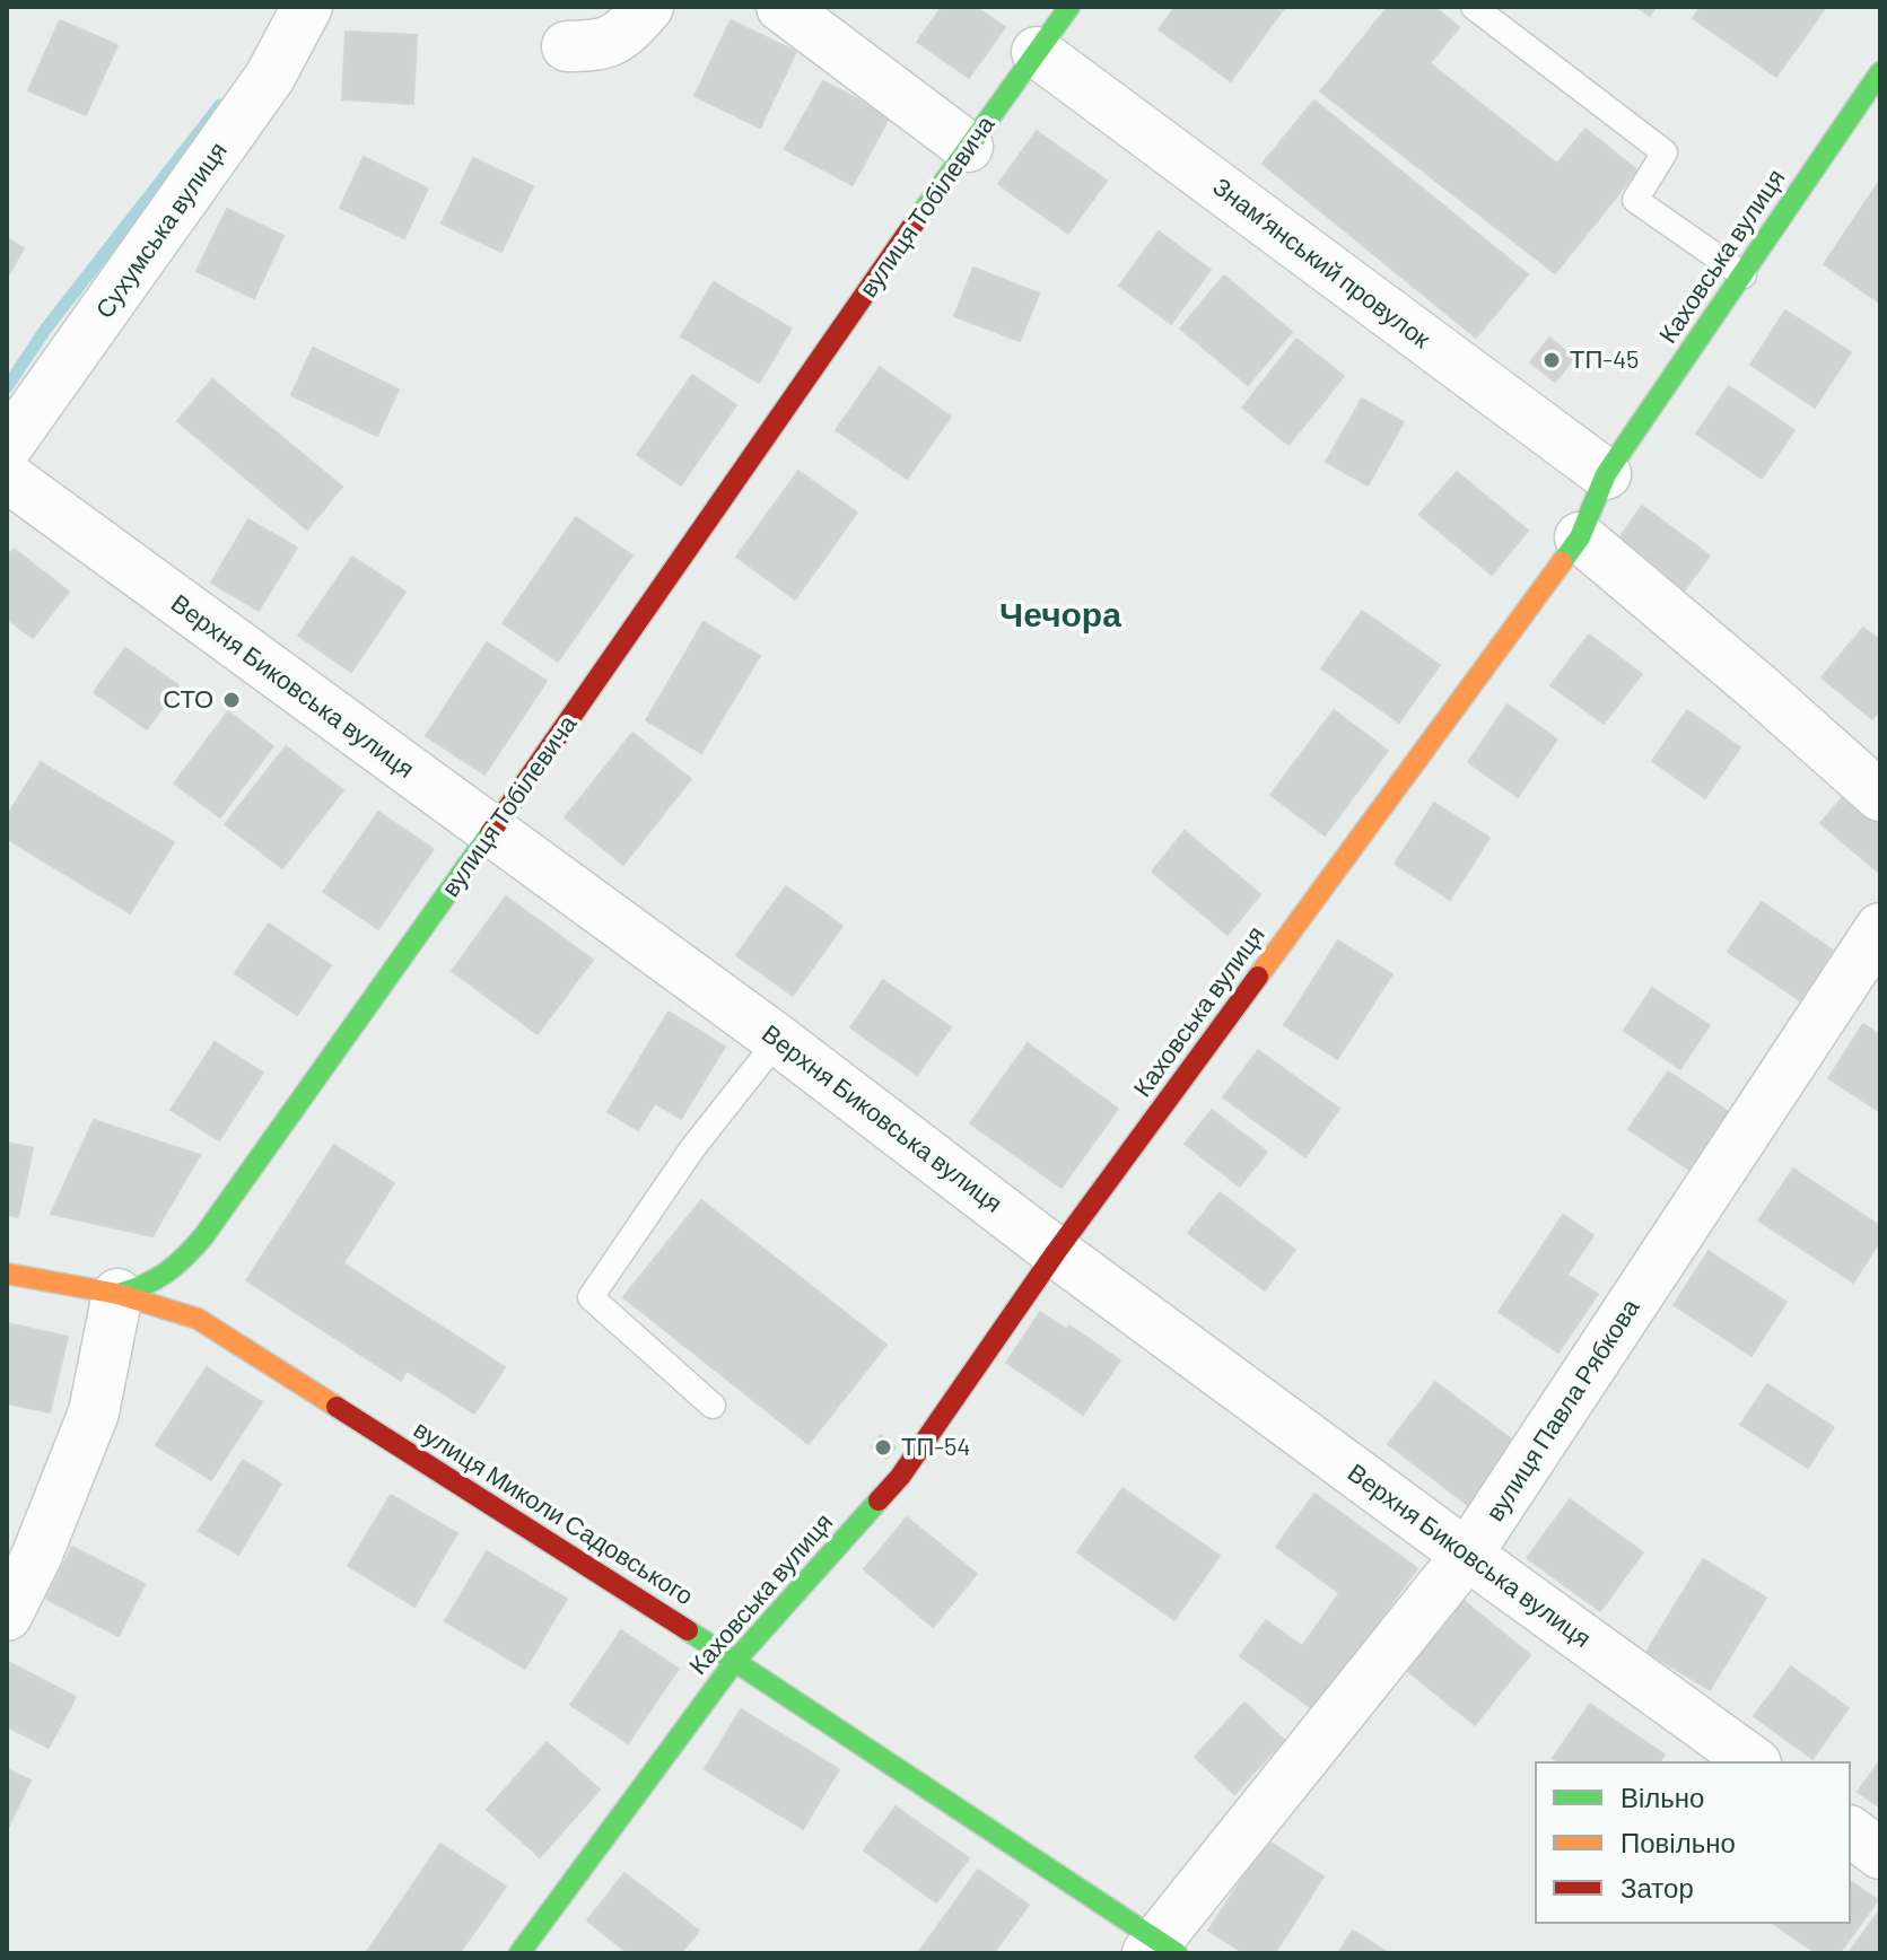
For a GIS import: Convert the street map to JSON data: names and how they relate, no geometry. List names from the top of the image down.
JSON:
{
  "streets": {
    "street": [
      "вулиця Тобілевича",
      "Сухумська вулиця",
      "Каховська вулиця",
      "Знамʼянський провулок",
      "Верхня Биковська вулиця",
      "вулиця Павла Рябкова",
      "вулиця Миколи Садовського"
    ]
  },
  "crossings": [
    ["вулиця Тобілевича", "Знамʼянський провулок"],
    ["вулиця Тобілевича", "Верхня Биковська вулиця"],
    ["вулиця Тобілевича", "вулиця Миколи Садовського"],
    ["Каховська вулиця", "Знамʼянський провулок"],
    ["Каховська вулиця", "Верхня Биковська вулиця"],
    ["Каховська вулиця", "вулиця Миколи Садовського"],
    ["Верхня Биковська вулиця", "вулиця Павла Рябкова"],
    ["вулиця Павла Рябкова", "вулиця Миколи Садовського"]
  ],
  "districts": ["Чечора"],
  "places": ["ТП-45", "СТО", "ТП-54"],
  "legend": ["Вільно", "Повільно", "Затор"]
}
